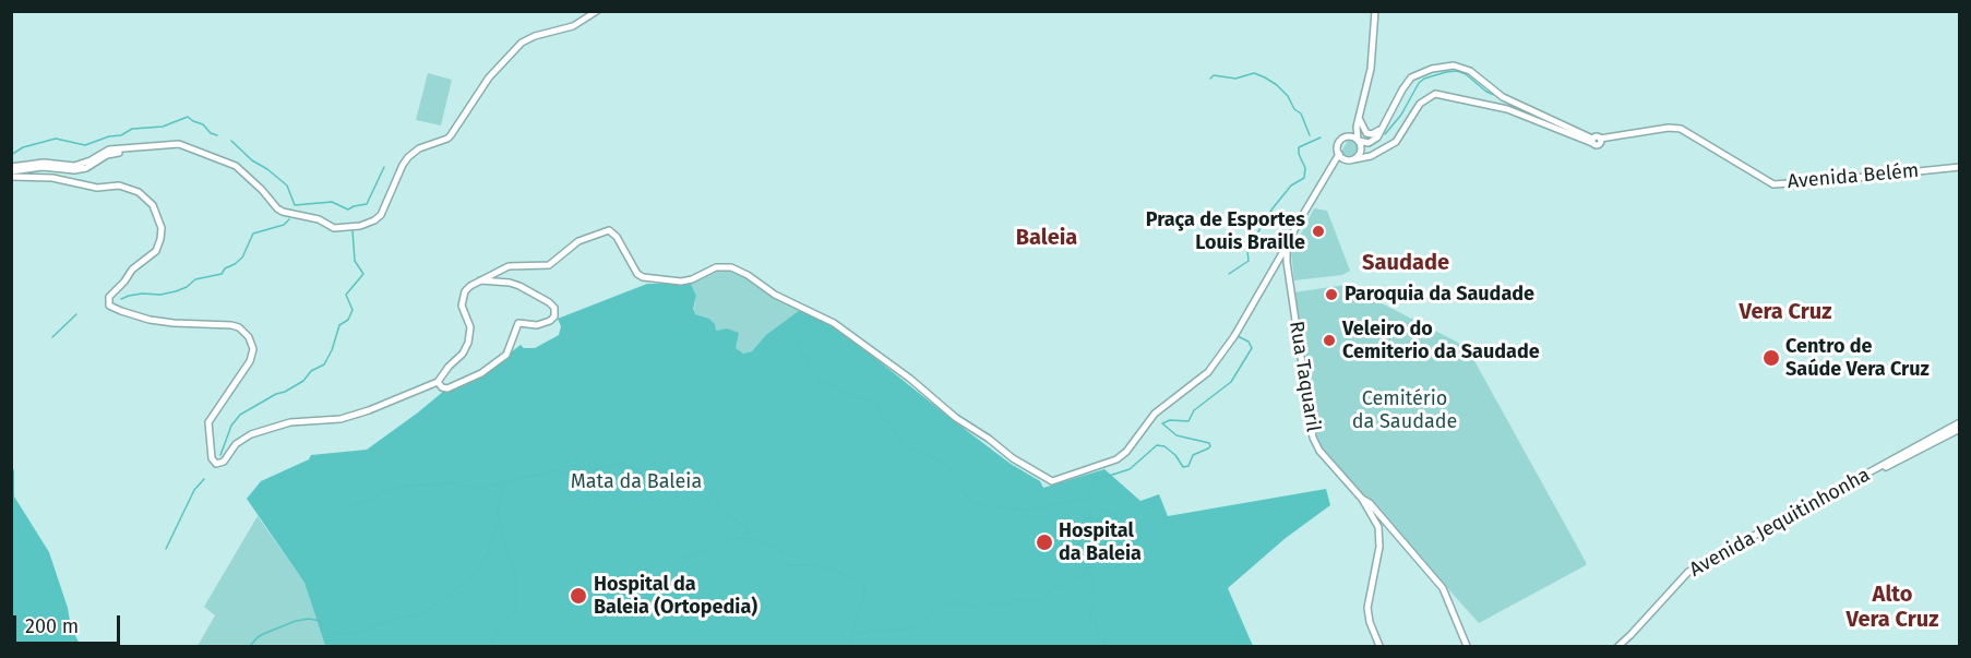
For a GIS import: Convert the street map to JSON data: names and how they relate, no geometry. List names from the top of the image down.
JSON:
{
  "streets": {
    "street": ["Avenida Belém", "Rua Taquaril", "Avenida Jequitinhonha"]
  },
  "districts": [
    "Baleia",
    "Saudade",
    "Vera Cruz",
    "Alto Vera Cruz"
  ],
  "parks": ["Cemitério da Saudade", "Mata da Baleia"],
  "places": [
    "Praça de Esportes Louis Braille",
    "Paroquia da Saudade",
    "Veleiro do Cemiterio da Saudade",
    "Centro de Saúde Vera Cruz",
    "Hospital da Baleia",
    "Hospital da Baleia (Ortopedia)"
  ],
  "scale_bar": "200 m"
}
